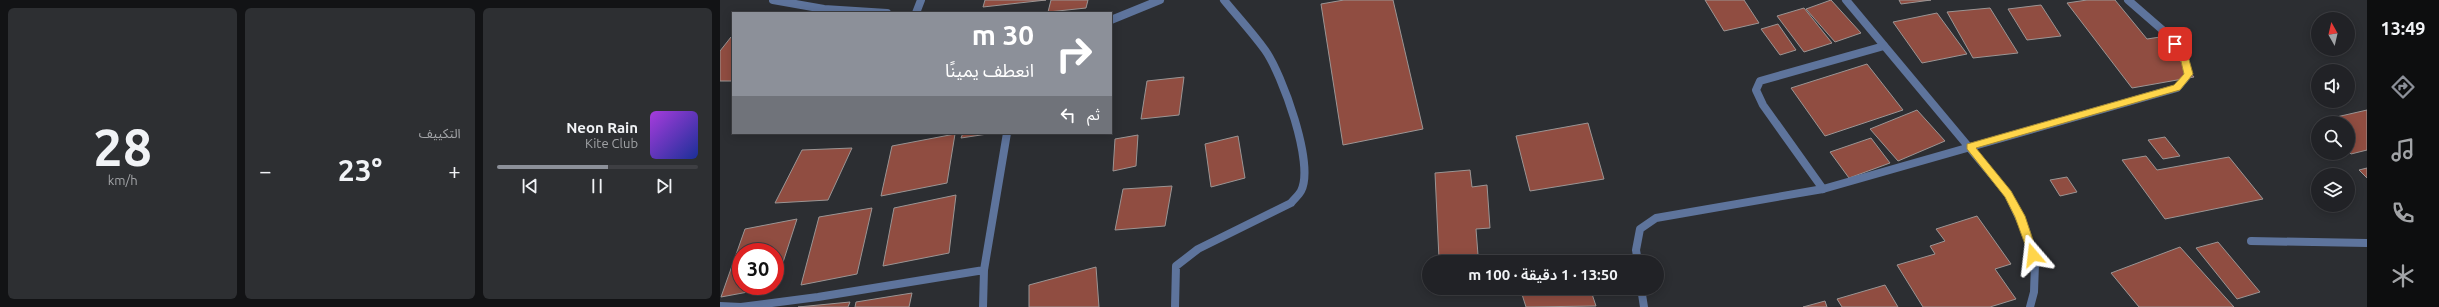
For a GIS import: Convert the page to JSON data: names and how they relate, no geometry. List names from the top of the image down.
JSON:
{
  "north": "top",
  "page": {
    "tabs": "13:49",
    "tile": [
      "التكييف",
      ["28", "km/h"]
    ],
    "turn": ["30 m", "انعطف يمينًا"],
    "then": "ثم",
    "song": ["Neon Rain", "Kite Club"],
    "heat": ["−", "23°", "+"],
    "limit": "30",
    "trip": "13:50 · 1 دقيقة · 100 m"
  }
}
